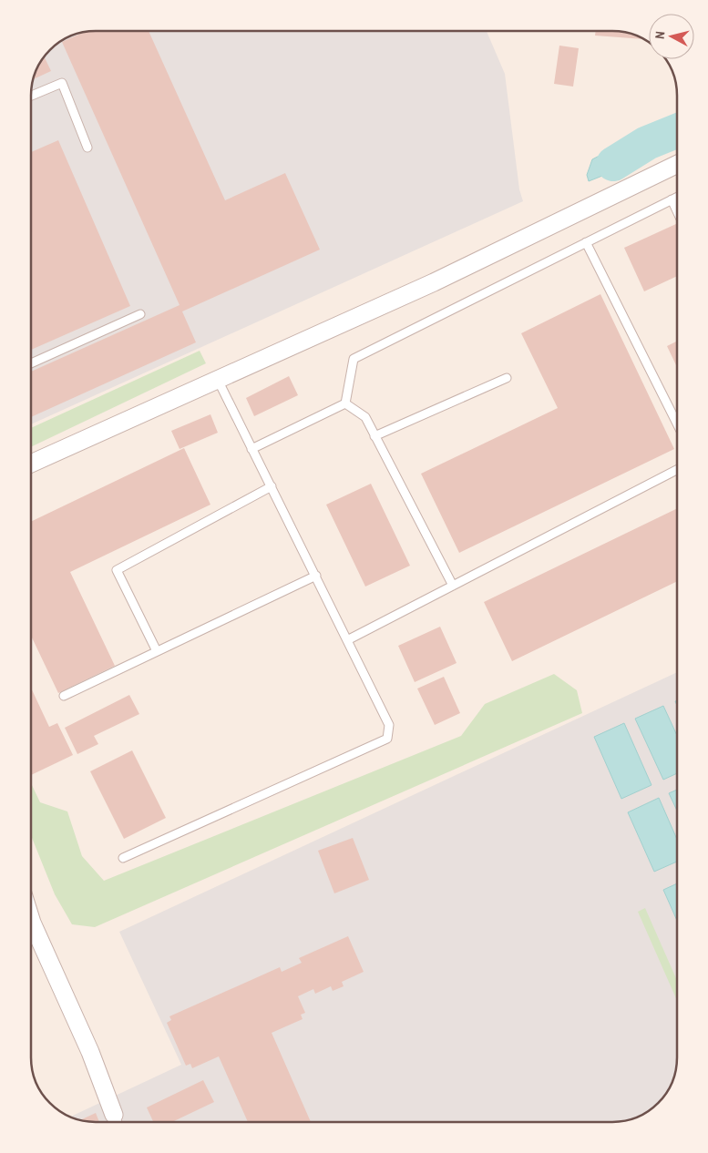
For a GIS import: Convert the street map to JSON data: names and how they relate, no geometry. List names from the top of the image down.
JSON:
{
  "north": "left"
}
